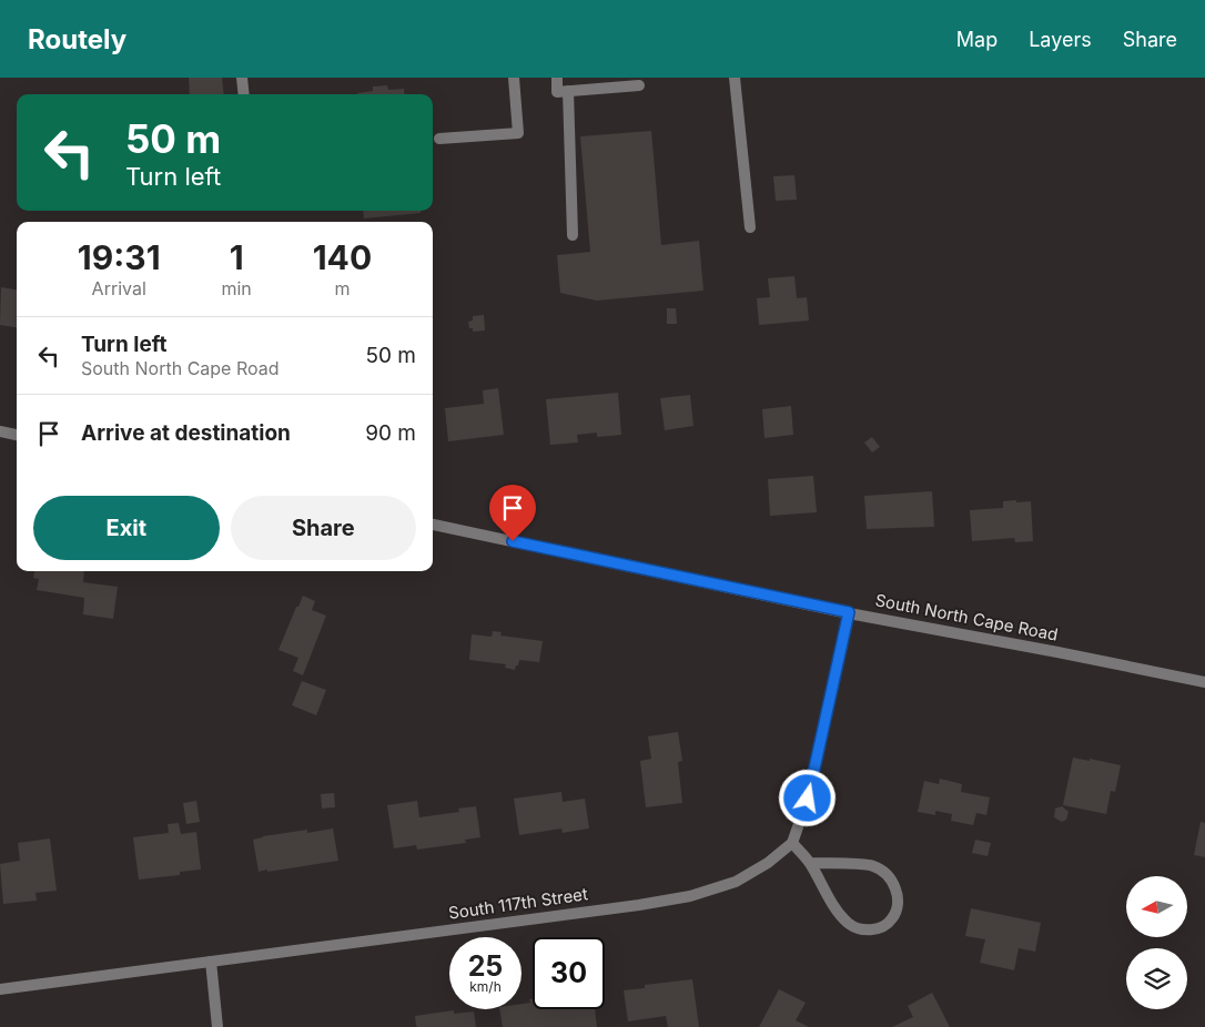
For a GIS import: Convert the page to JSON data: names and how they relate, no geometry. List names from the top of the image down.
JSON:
{
  "streets": {
    "street": ["South North Cape Road", "South 117th Street"]
  },
  "north": "left",
  "page": {
    "header": "Routely",
    "nav": ["Map", "Layers", "Share"],
    "turn": ["50 m", "Turn left"],
    "eta": [
      "19:31",
      "Arrival",
      "1",
      "min",
      "140",
      "m"
    ],
    "list": [
      {
        "name": "Turn left",
        "note": "South North Cape Road",
        "value": "50 m"
      },
      {
        "name": "Arrive at destination",
        "value": "90 m"
      }
    ],
    "buttons": ["Exit", "Share"],
    "speed": "25 km/h",
    "limit": "30"
  }
}
